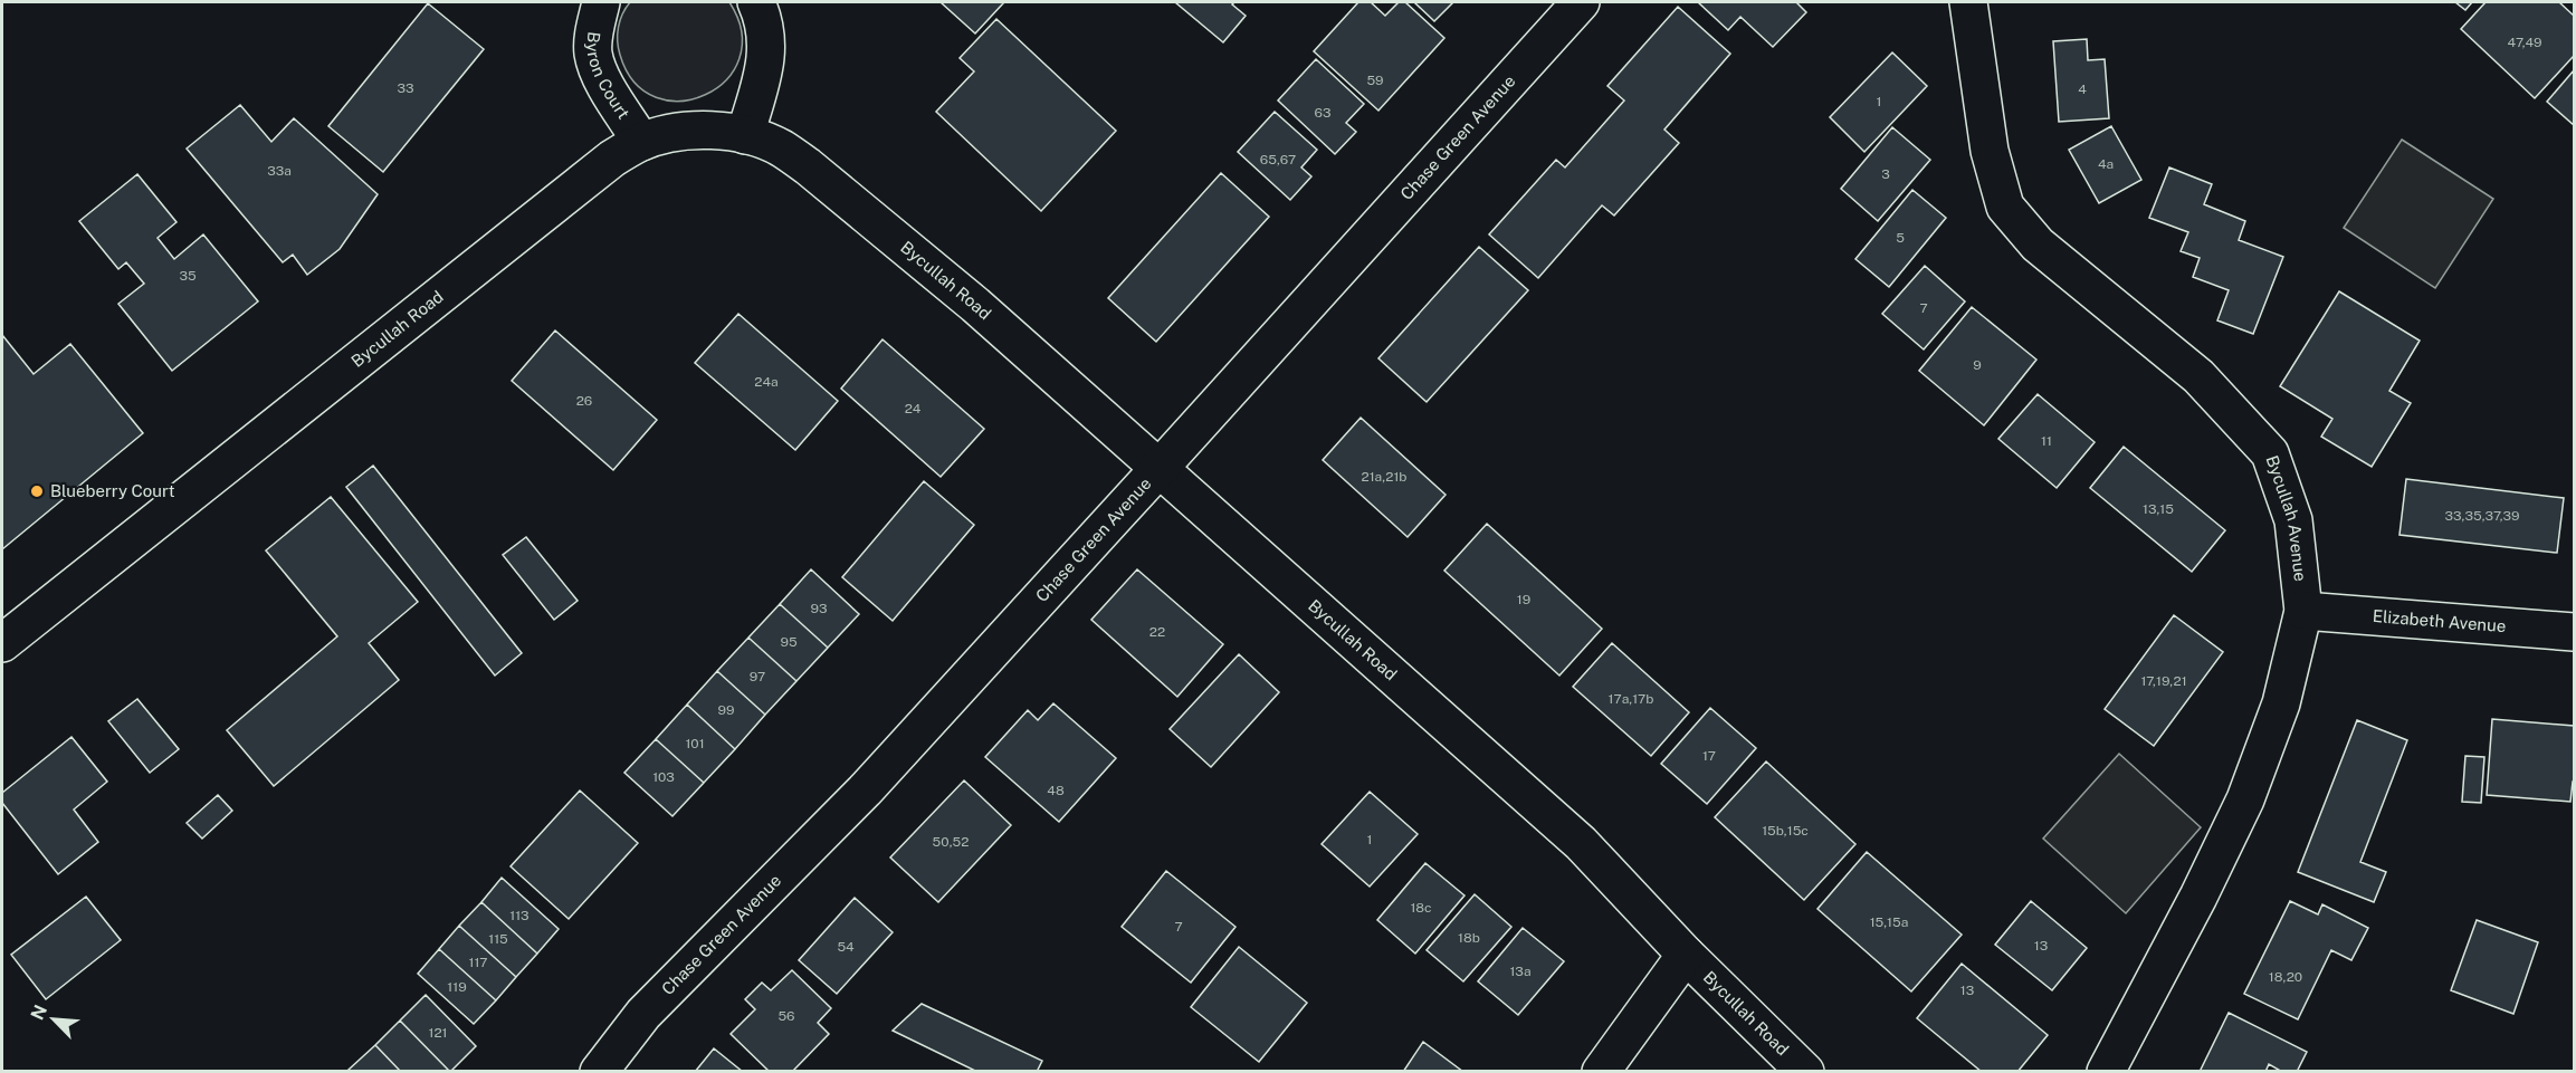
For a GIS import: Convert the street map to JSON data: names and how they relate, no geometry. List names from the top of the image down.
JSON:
{
  "streets": {
    "street": [
      "Byron Court",
      "Chase Green Avenue",
      "Bycullah Road",
      "Bycullah Avenue",
      "Elizabeth Avenue"
    ]
  },
  "crossings": [
    ["Byron Court", "Bycullah Road"],
    ["Chase Green Avenue", "Bycullah Road"],
    ["Bycullah Avenue", "Elizabeth Avenue"]
  ],
  "places": ["Blueberry Court"],
  "house_numbers": [
    "47,49",
    "59",
    "33",
    "4",
    "1",
    "63",
    "65,67",
    "4a",
    "33a",
    "3",
    "5",
    "35",
    "7",
    "9",
    "24a",
    "26",
    "24",
    "11",
    "21a,21b",
    "13,15",
    "33,35,37,39",
    "19",
    "93",
    "22",
    "95",
    "97",
    "17,19,21",
    "17a,17b",
    "99",
    "101",
    "17",
    "103",
    "48",
    "15b,15c",
    "1",
    "50,52",
    "18c",
    "113",
    "15,15a",
    "7",
    "18b",
    "115",
    "13",
    "54",
    "117",
    "13a",
    "18,20",
    "119",
    "13",
    "56",
    "121"
  ],
  "north": "top left"
}
